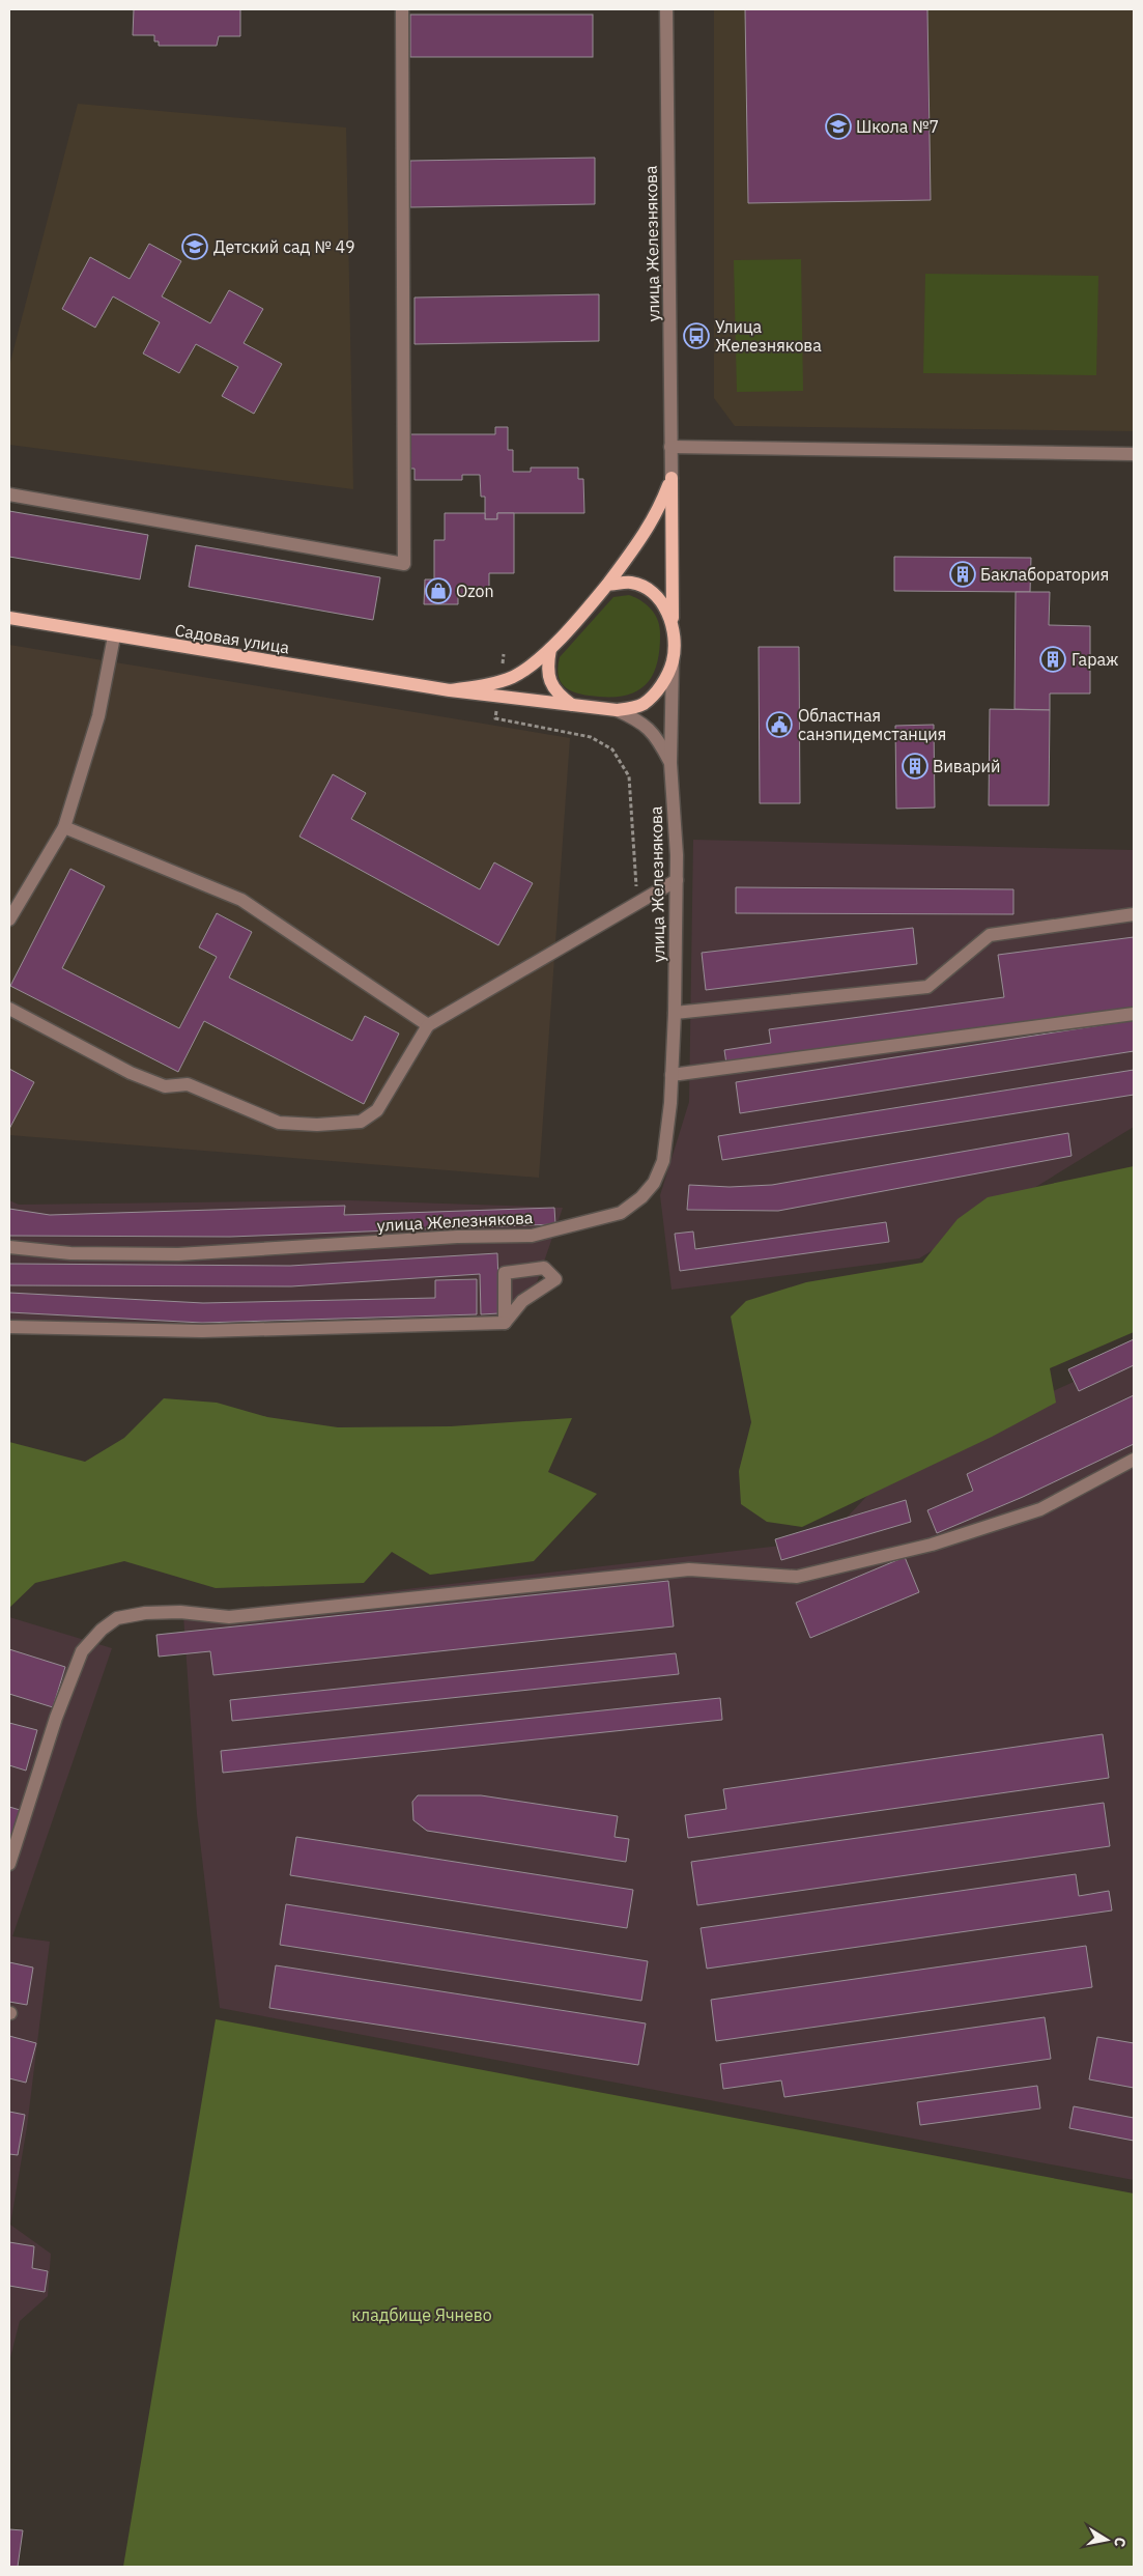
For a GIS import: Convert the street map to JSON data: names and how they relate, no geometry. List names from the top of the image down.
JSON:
{
  "streets": {
    "main road": ["улица Железнякова", "Садовая улица"]
  },
  "crossings": [
    ["улица Железнякова", "Садовая улица"]
  ],
  "parks": ["кладбище Ячнево"],
  "places": {
    "school or university": ["Школа №7", "Детский сад № 49"],
    "bus stop": ["Улица Железнякова"],
    "building": ["Баклаборатория", "Гараж", "Виварий"],
    "shop": ["Ozon"],
    "public building": ["Областная санэпидемстанция"]
  },
  "north": "right"
}
